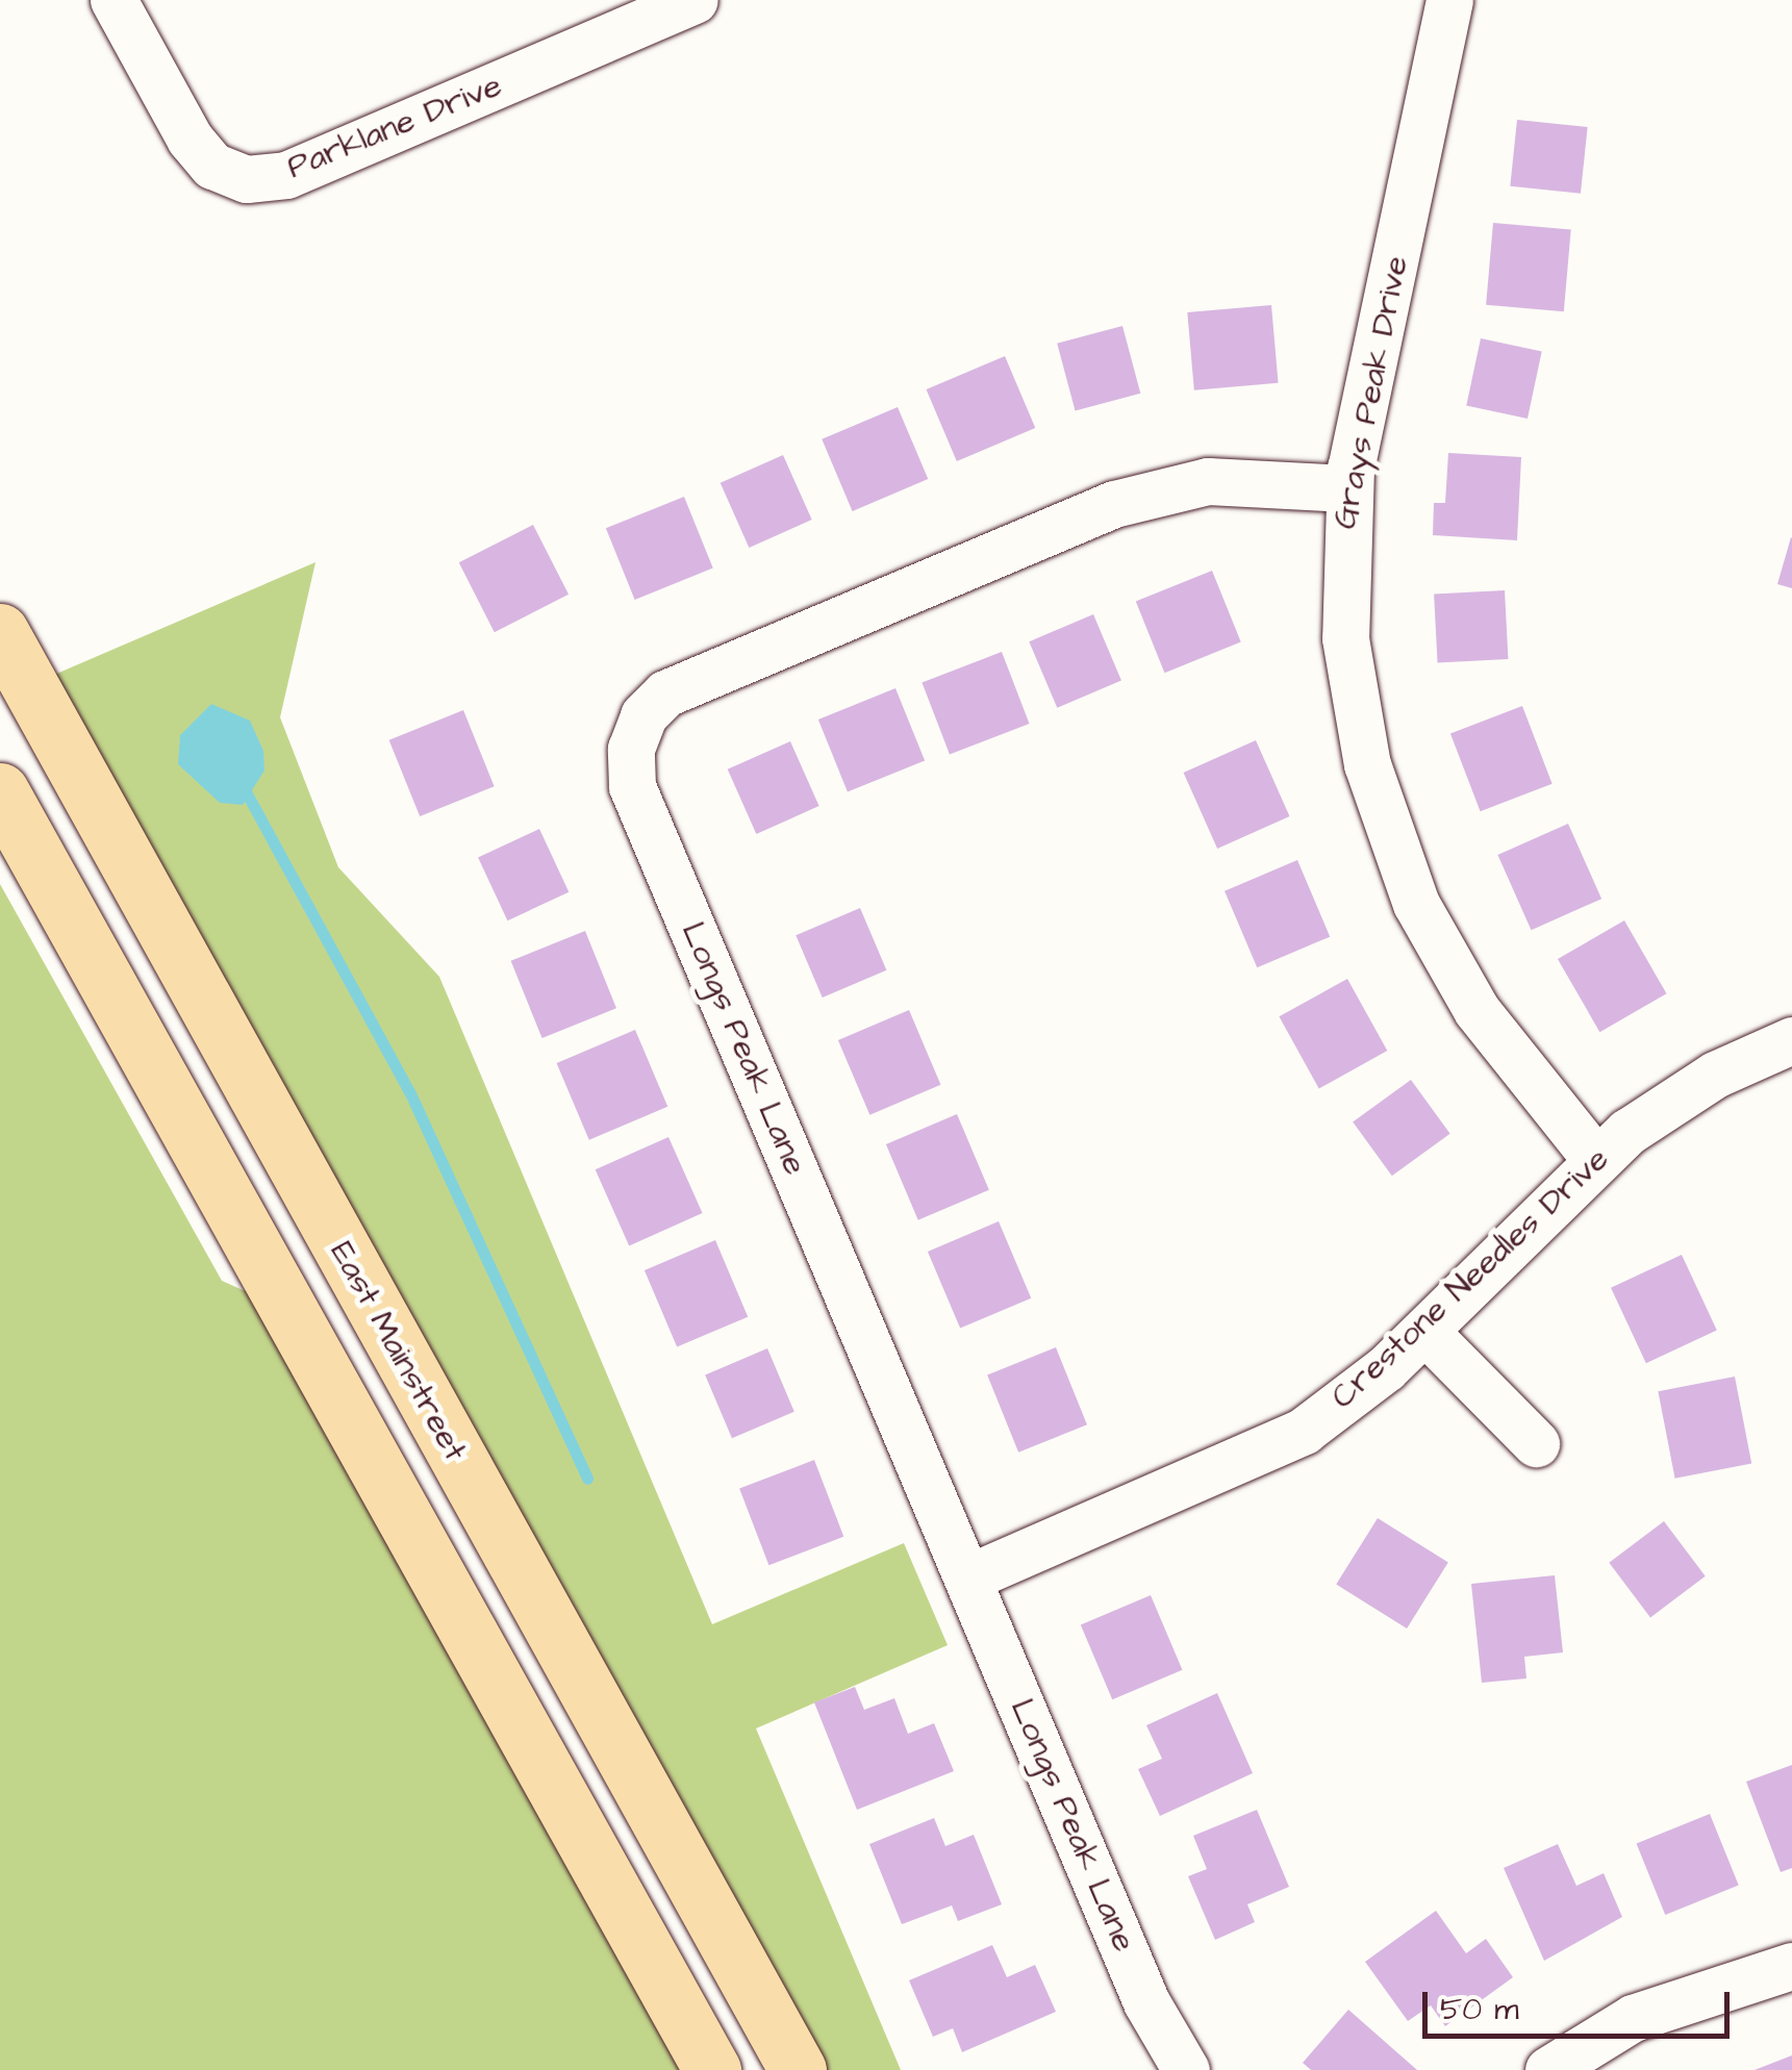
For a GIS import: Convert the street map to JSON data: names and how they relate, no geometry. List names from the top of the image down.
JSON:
{
  "streets": {
    "main road": ["East Mainstreet"],
    "street": [
      "Parklane Drive",
      "Grays Peak Drive",
      "Longs Peak Lane",
      "Crestone Needles Drive"
    ]
  },
  "crossings": [
    ["Grays Peak Drive", "Longs Peak Lane"],
    ["Grays Peak Drive", "Crestone Needles Drive"],
    ["Longs Peak Lane", "Crestone Needles Drive"]
  ],
  "scale_bar": "50 m"
}
